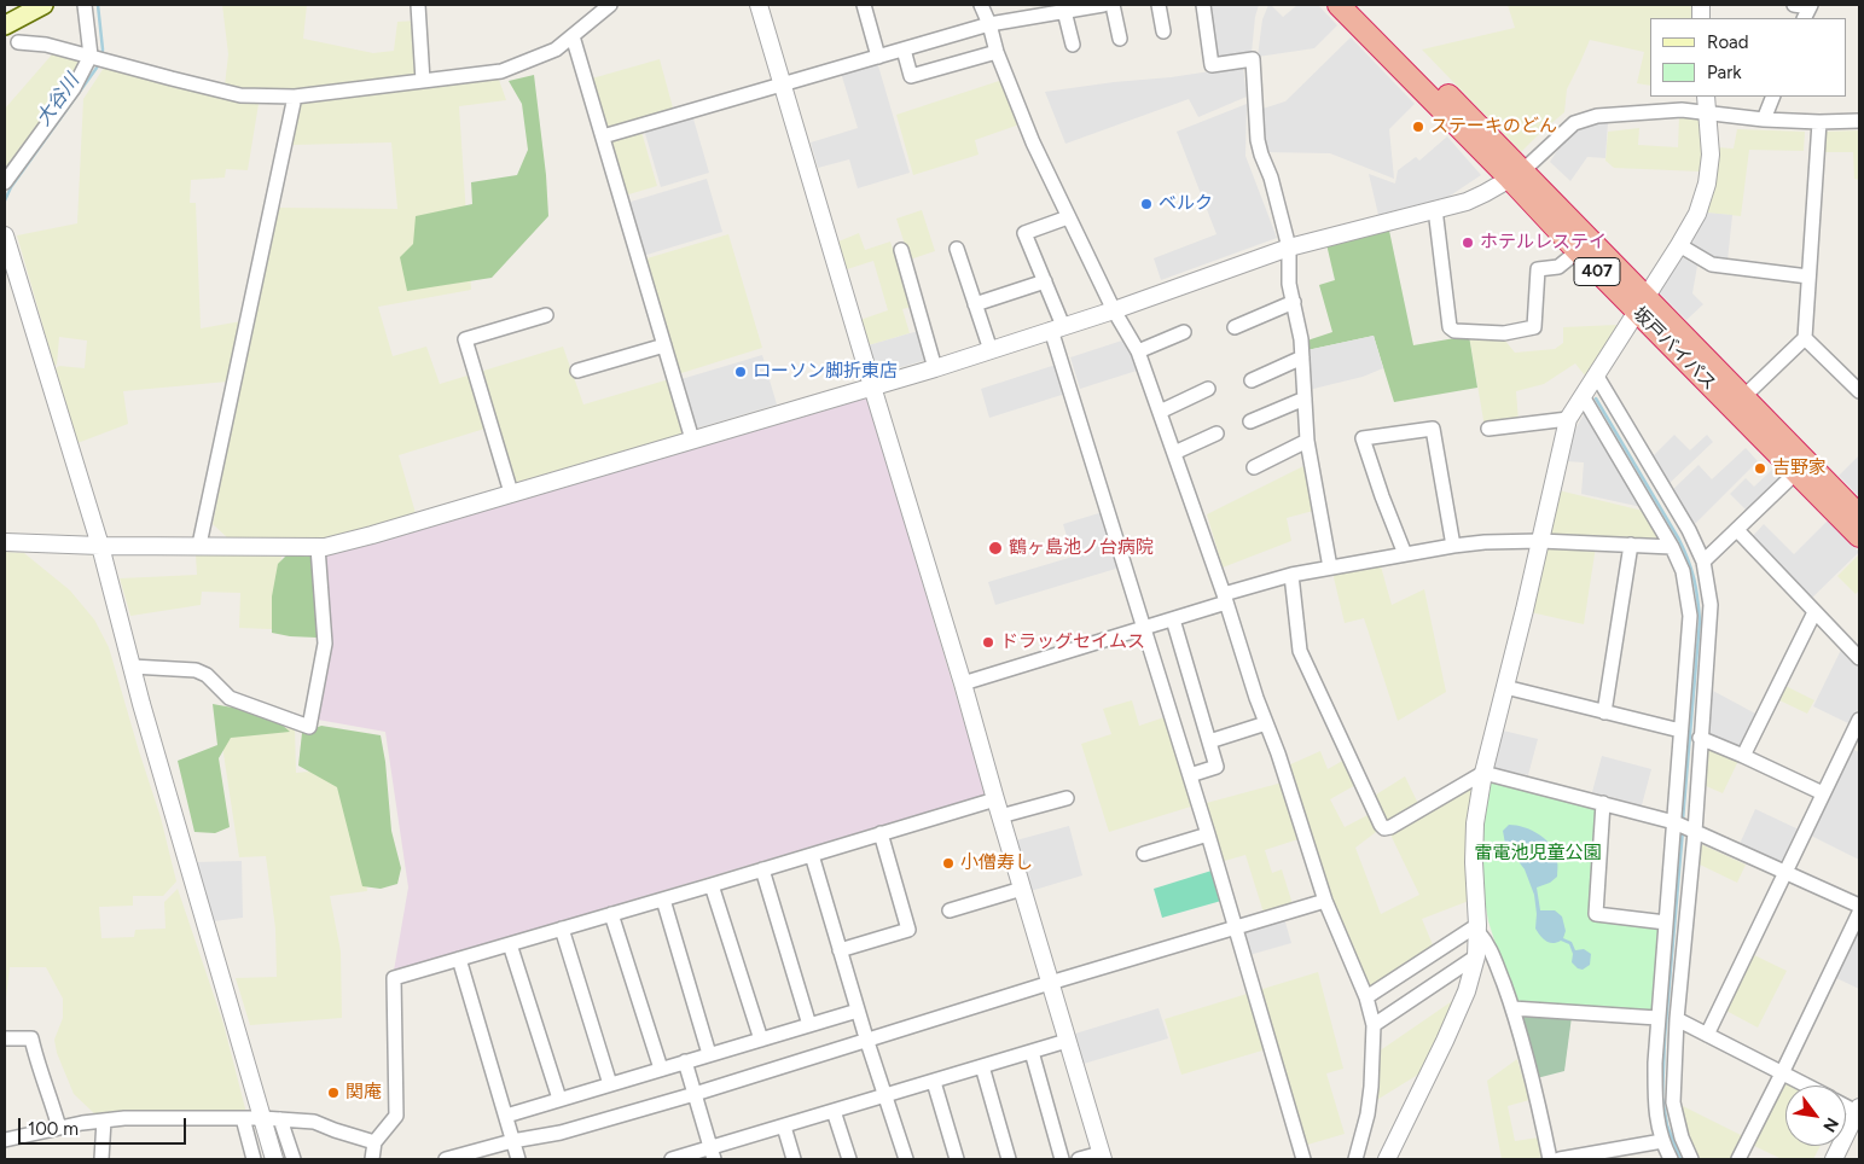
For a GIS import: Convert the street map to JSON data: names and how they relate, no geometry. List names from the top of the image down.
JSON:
{
  "streets": {
    "highway": ["407", "坂戸バイパス"]
  },
  "water": ["大谷川"],
  "parks": ["雷電池児童公園"],
  "places": [
    "ステーキのどん",
    "ベルク",
    "ホテルレステイ",
    "ローソン脚折東店",
    "吉野家",
    "鶴ヶ島池ノ台病院",
    "ドラッグセイムス",
    "小僧寿し",
    "関庵"
  ],
  "legend": ["Road", "Park"],
  "scale_bar": "100 m",
  "north": "bottom right"
}
